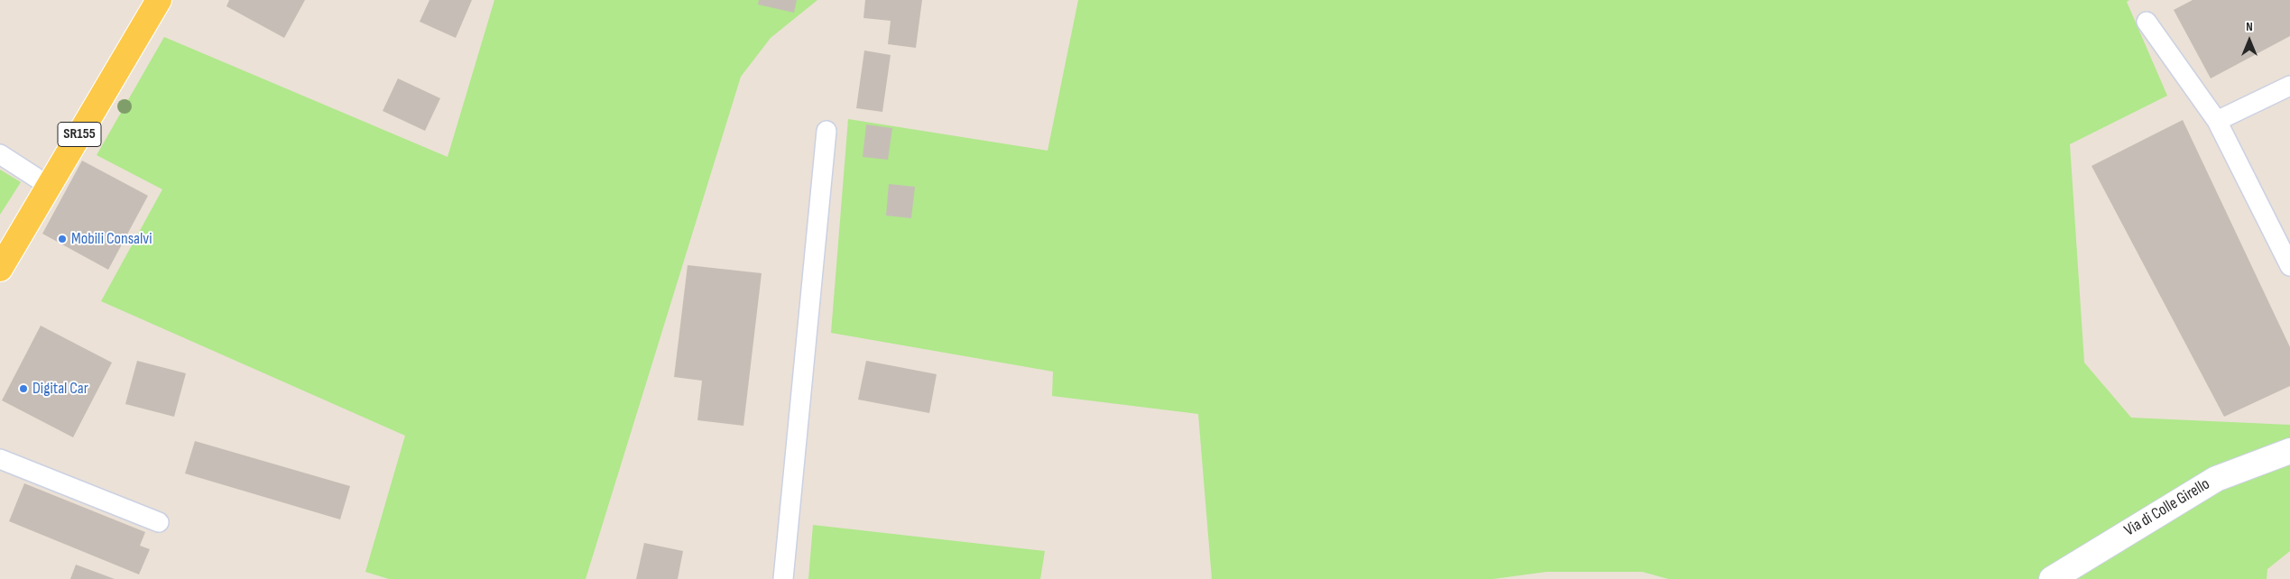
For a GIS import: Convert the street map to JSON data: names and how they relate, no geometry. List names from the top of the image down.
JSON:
{
  "streets": {
    "main road": ["SR155"],
    "street": ["Via di Colle Girello"]
  },
  "places": ["Mobili Consalvi", "Digital Car"],
  "north": "top"
}
